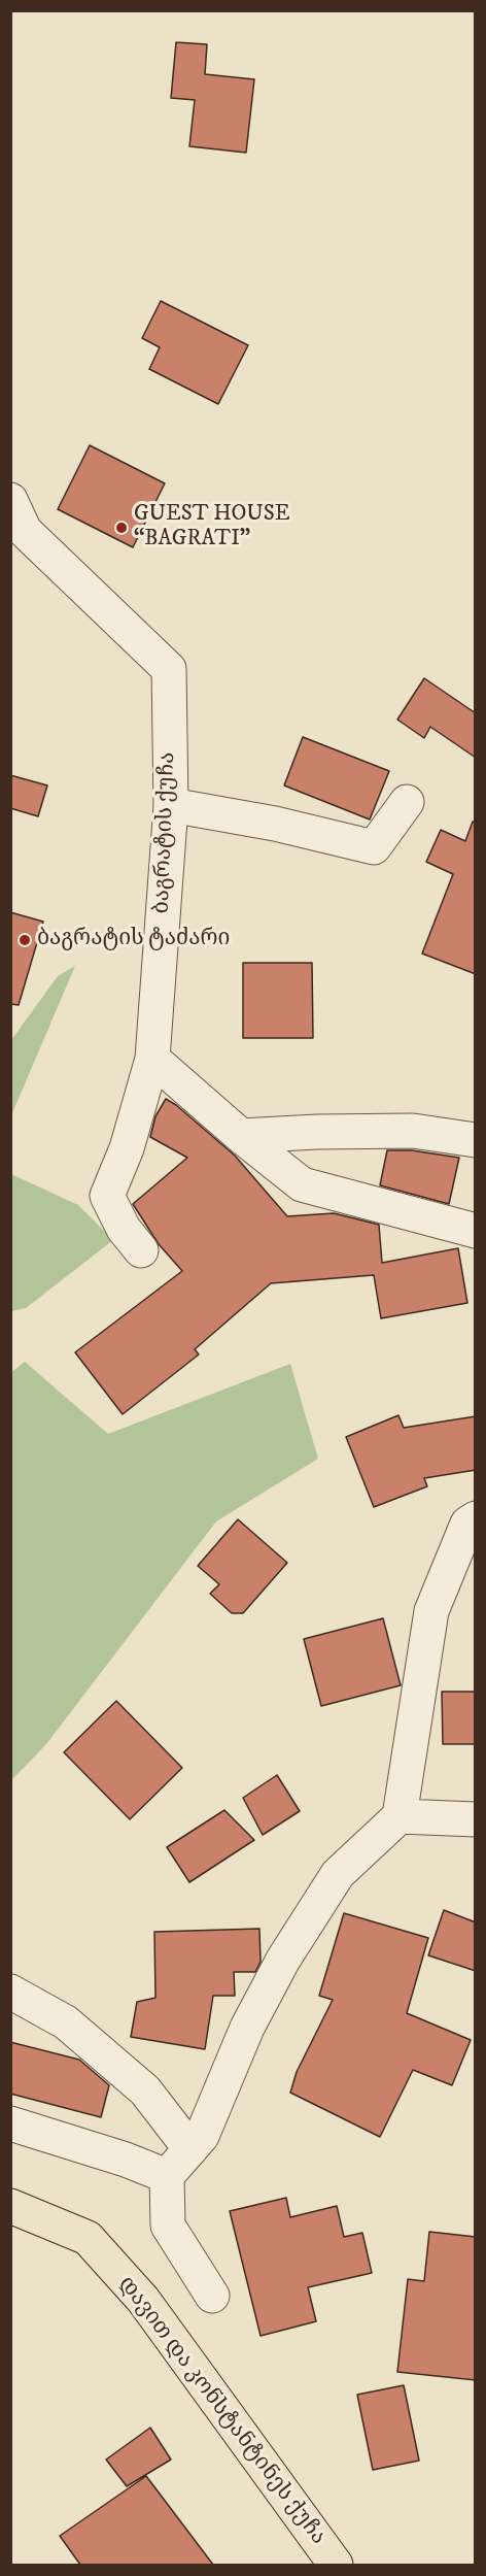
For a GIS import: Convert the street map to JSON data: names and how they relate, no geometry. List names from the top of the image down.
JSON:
{
  "streets": {
    "main road": ["დავით და კონსტანტინეს ქუჩა"],
    "street": ["ბაგრატის ქუჩა"]
  },
  "places": ["GUEST HOUSE “BAGRATI”", "ბაგრატის ტაძარი"]
}
